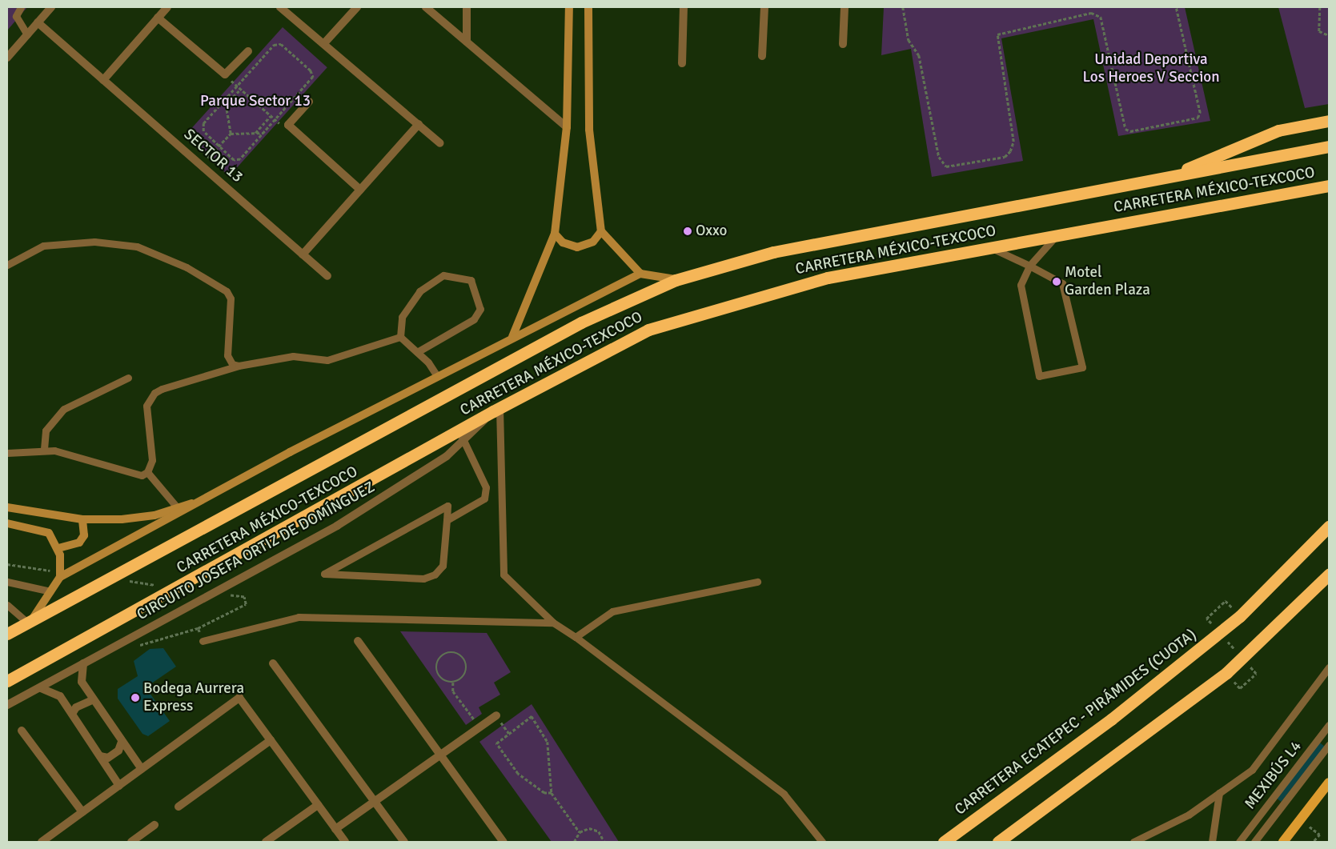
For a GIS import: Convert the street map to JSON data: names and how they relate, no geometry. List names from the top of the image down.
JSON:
{
  "streets": {
    "highway": ["CARRETERA MÉXICO-TEXCOCO", "CARRETERA ECATEPEC - PIRÁMIDES (CUOTA)"],
    "street": ["SECTOR 13", "CIRCUITO JOSEFA ORTIZ DE DOMÍNGUEZ"],
    "lane": ["MEXIBÚS L4"]
  },
  "crossings": [
    ["CARRETERA MÉXICO-TEXCOCO", "CIRCUITO JOSEFA ORTIZ DE DOMÍNGUEZ"]
  ],
  "parks": ["Unidad Deportiva Los Heroes V Seccion", "Parque Sector 13"],
  "places": ["Oxxo", "Motel Garden Plaza", "Bodega Aurrera Express"]
}
